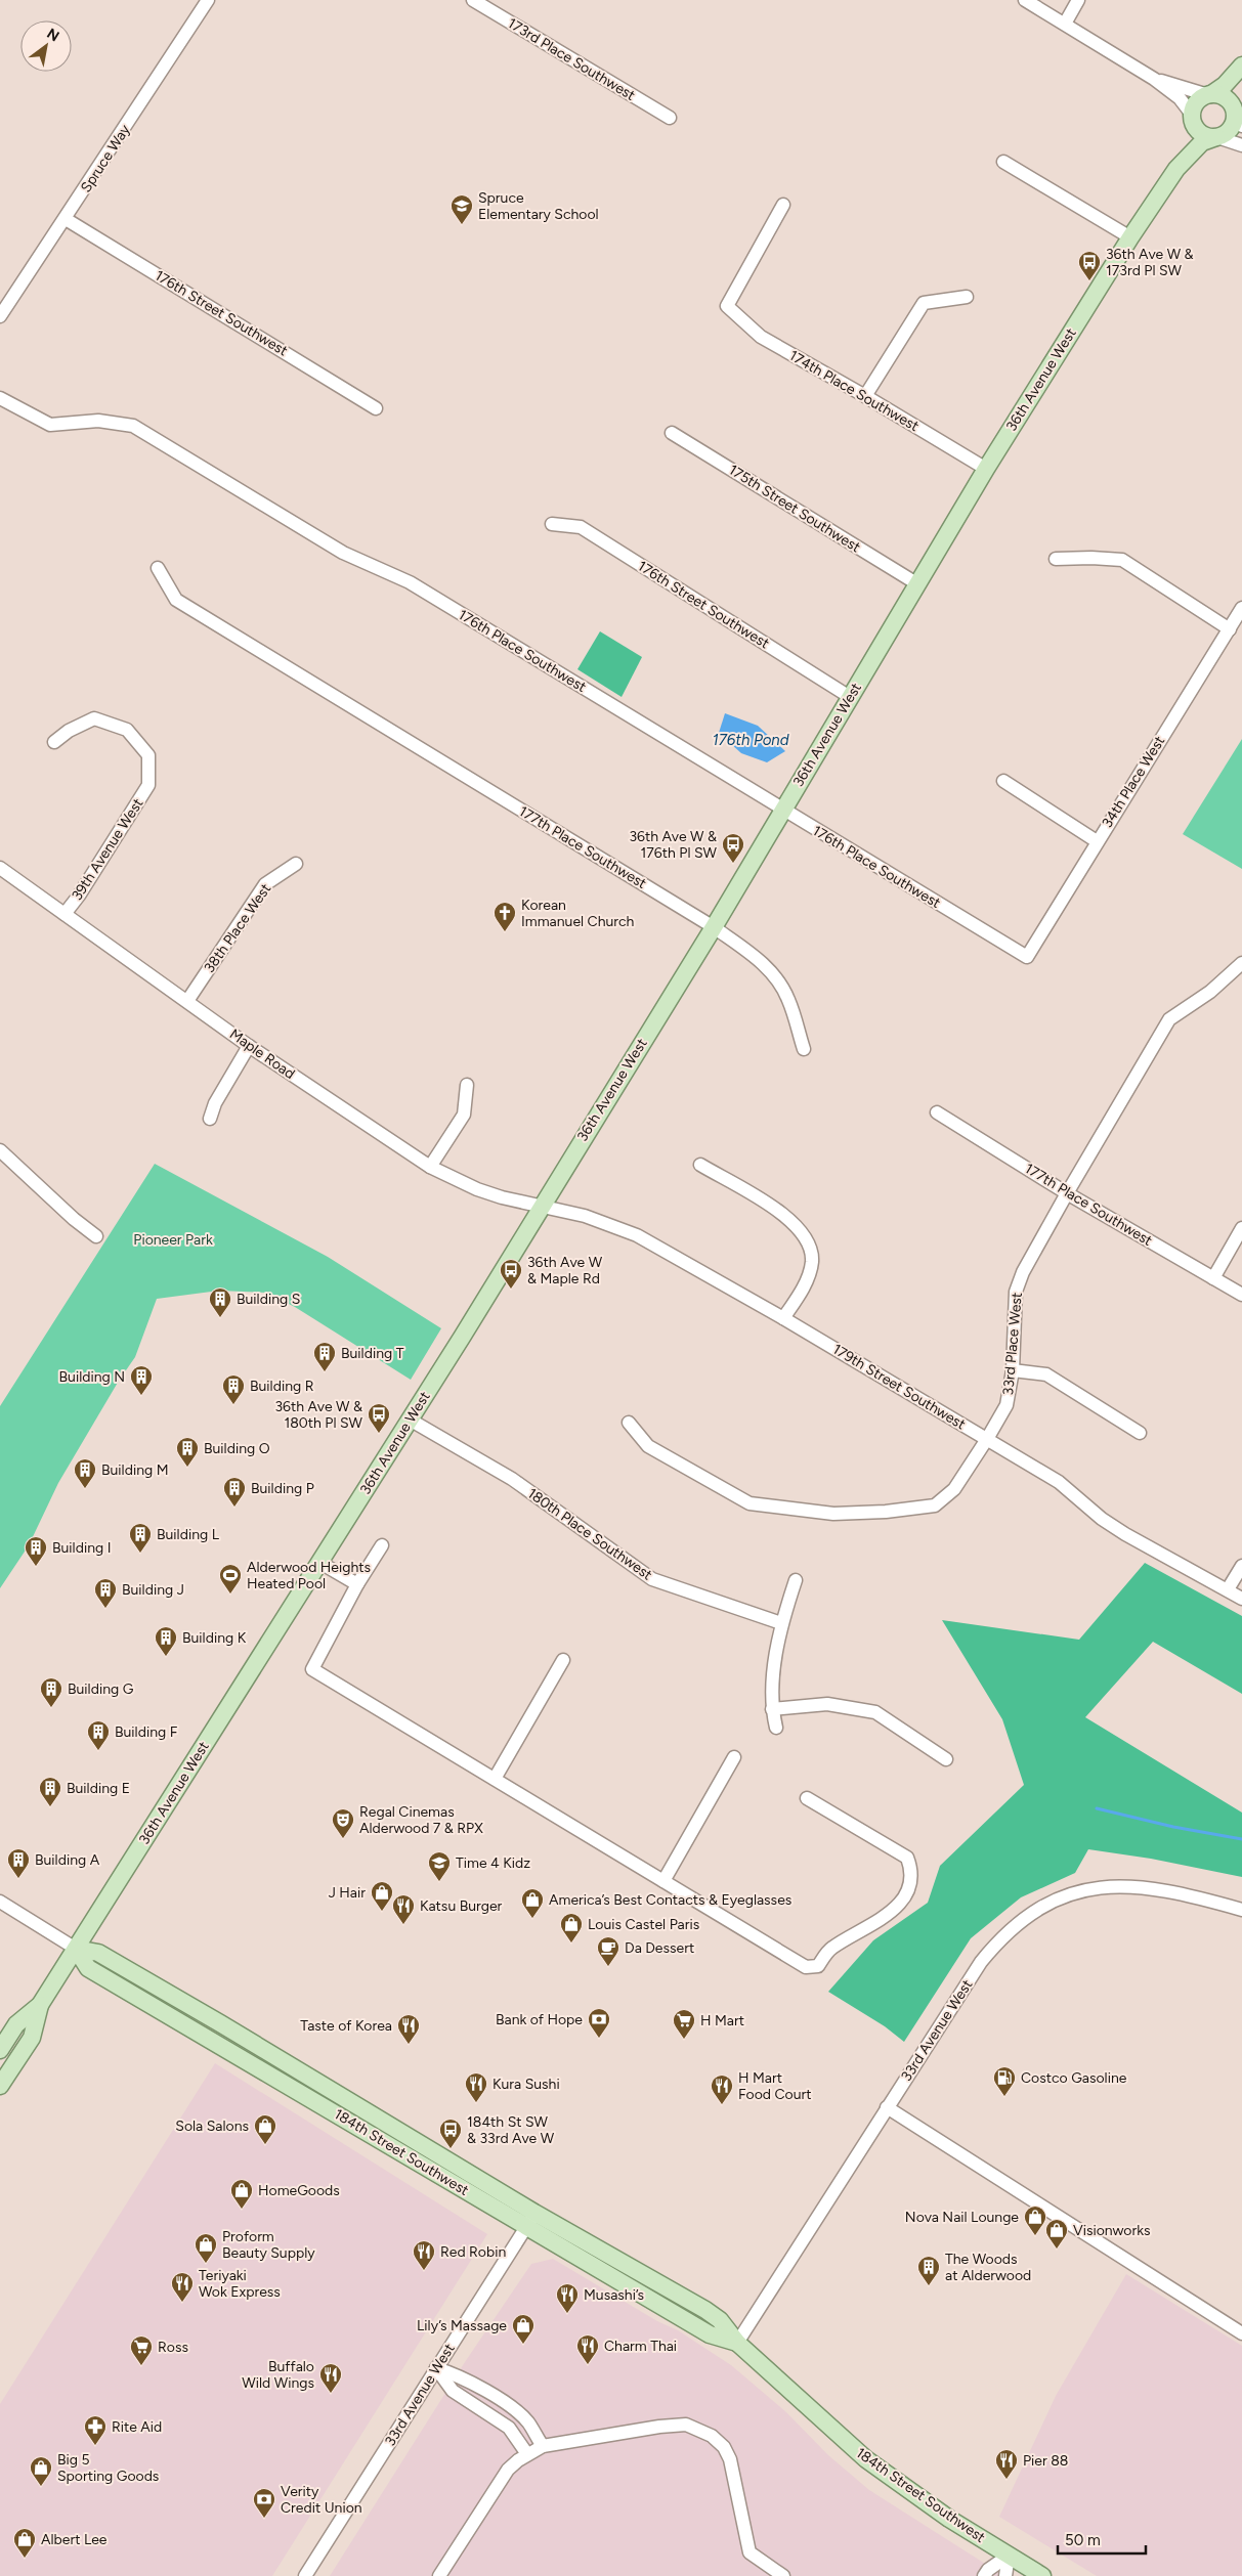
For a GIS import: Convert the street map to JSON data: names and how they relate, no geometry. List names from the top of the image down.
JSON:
{
  "streets": {
    "main road": ["36th Avenue West", "184th Street Southwest"],
    "street": [
      "173rd Place Southwest",
      "Spruce Way",
      "176th Street Southwest",
      "174th Place Southwest",
      "175th Street Southwest",
      "176th Place Southwest",
      "34th Place West",
      "177th Place Southwest",
      "39th Avenue West",
      "38th Place West",
      "Maple Road",
      "33rd Place West",
      "179th Street Southwest",
      "180th Place Southwest",
      "33rd Avenue West"
    ]
  },
  "crossings": [
    ["Spruce Way", "176th Street Southwest"],
    ["176th Street Southwest", "36th Avenue West"],
    ["36th Avenue West", "174th Place Southwest"],
    ["36th Avenue West", "175th Street Southwest"],
    ["36th Avenue West", "176th Place Southwest"],
    ["36th Avenue West", "177th Place Southwest"],
    ["36th Avenue West", "Maple Road"],
    ["36th Avenue West", "179th Street Southwest"],
    ["36th Avenue West", "180th Place Southwest"],
    ["36th Avenue West", "184th Street Southwest"],
    ["176th Place Southwest", "34th Place West"],
    ["177th Place Southwest", "33rd Place West"],
    ["39th Avenue West", "Maple Road"],
    ["38th Place West", "Maple Road"],
    ["Maple Road", "179th Street Southwest"],
    ["33rd Place West", "179th Street Southwest"],
    ["33rd Avenue West", "184th Street Southwest"]
  ],
  "water": ["176th Pond"],
  "parks": ["Pioneer Park"],
  "places": {
    "school or university": ["Spruce Elementary School", "Time 4 Kidz"],
    "bus stop": [
      "36th Ave W & 173rd Pl SW",
      "36th Ave W & 176th Pl SW",
      "36th Ave W & Maple Rd",
      "36th Ave W & 180th Pl SW",
      "184th St SW & 33rd Ave W"
    ],
    "church": ["Korean Immanuel Church"],
    "building": [
      "Building S",
      "Building T",
      "Building N",
      "Building R",
      "Building O",
      "Building M",
      "Building P",
      "Building L",
      "Building I",
      "Building J",
      "Building K",
      "Building G",
      "Building F",
      "Building E",
      "Building A",
      "The Woods at Alderwood"
    ],
    "sports": ["Alderwood Heights Heated Pool"],
    "theatre": ["Regal Cinemas Alderwood 7 & RPX"],
    "shop": [
      "J Hair",
      "America’s Best Contacts & Eyeglasses",
      "Louis Castel Paris",
      "Sola Salons",
      "HomeGoods",
      "Nova Nail Lounge",
      "Visionworks",
      "Proform Beauty Supply",
      "Lily’s Massage",
      "Big 5 Sporting Goods",
      "Albert Lee"
    ],
    "restaurant": [
      "Katsu Burger",
      "Taste of Korea",
      "Kura Sushi",
      "H Mart Food Court",
      "Red Robin",
      "Teriyaki Wok Express",
      "Musashi’s",
      "Charm Thai",
      "Buffalo Wild Wings",
      "Pier 88"
    ],
    "cafe": ["Da Dessert"],
    "bank": ["Bank of Hope", "Verity Credit Union"],
    "supermarket": ["H Mart", "Ross"],
    "fuel station": ["Costco Gasoline"],
    "pharmacy": ["Rite Aid"]
  },
  "scale_bar": "50 m",
  "north": "top right"
}
